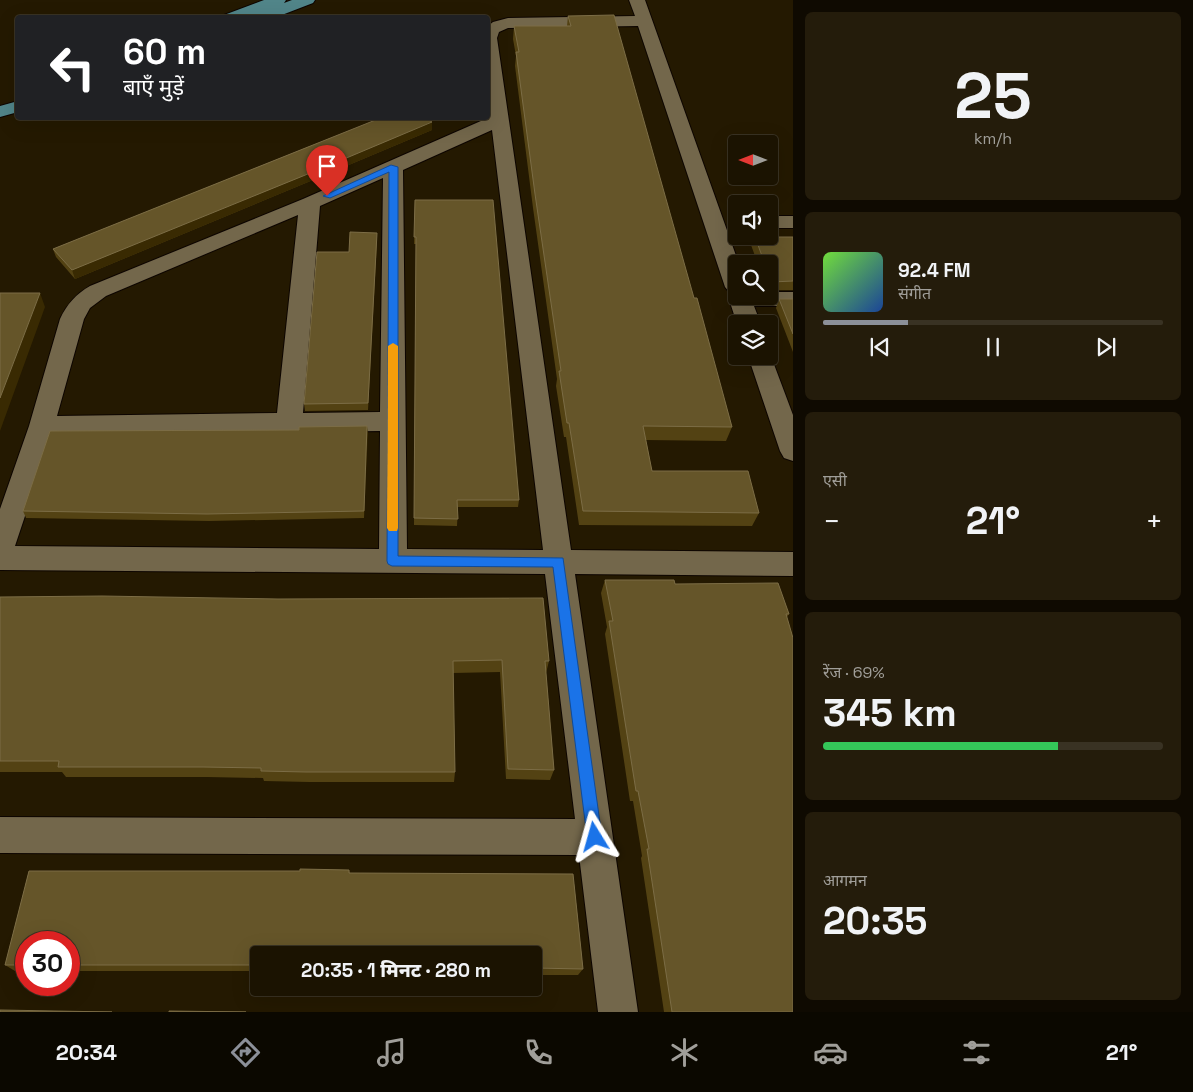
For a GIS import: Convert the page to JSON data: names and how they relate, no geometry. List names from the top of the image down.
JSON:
{
  "north": "left",
  "page": {
    "tile": [
      ["25", "km/h"],
      "एसी",
      ["रेंज · 69%", "345 km"],
      ["आगमन", "20:35"]
    ],
    "turn": ["60 m", "बाएँ मुड़ें"],
    "song": ["92.4 FM", "संगीत"],
    "heat": ["−", "21°", "+"],
    "limit": "30",
    "trip": "20:35 · 1 मिनट · 280 m",
    "tabs": ["20:34", "21°"]
  }
}
